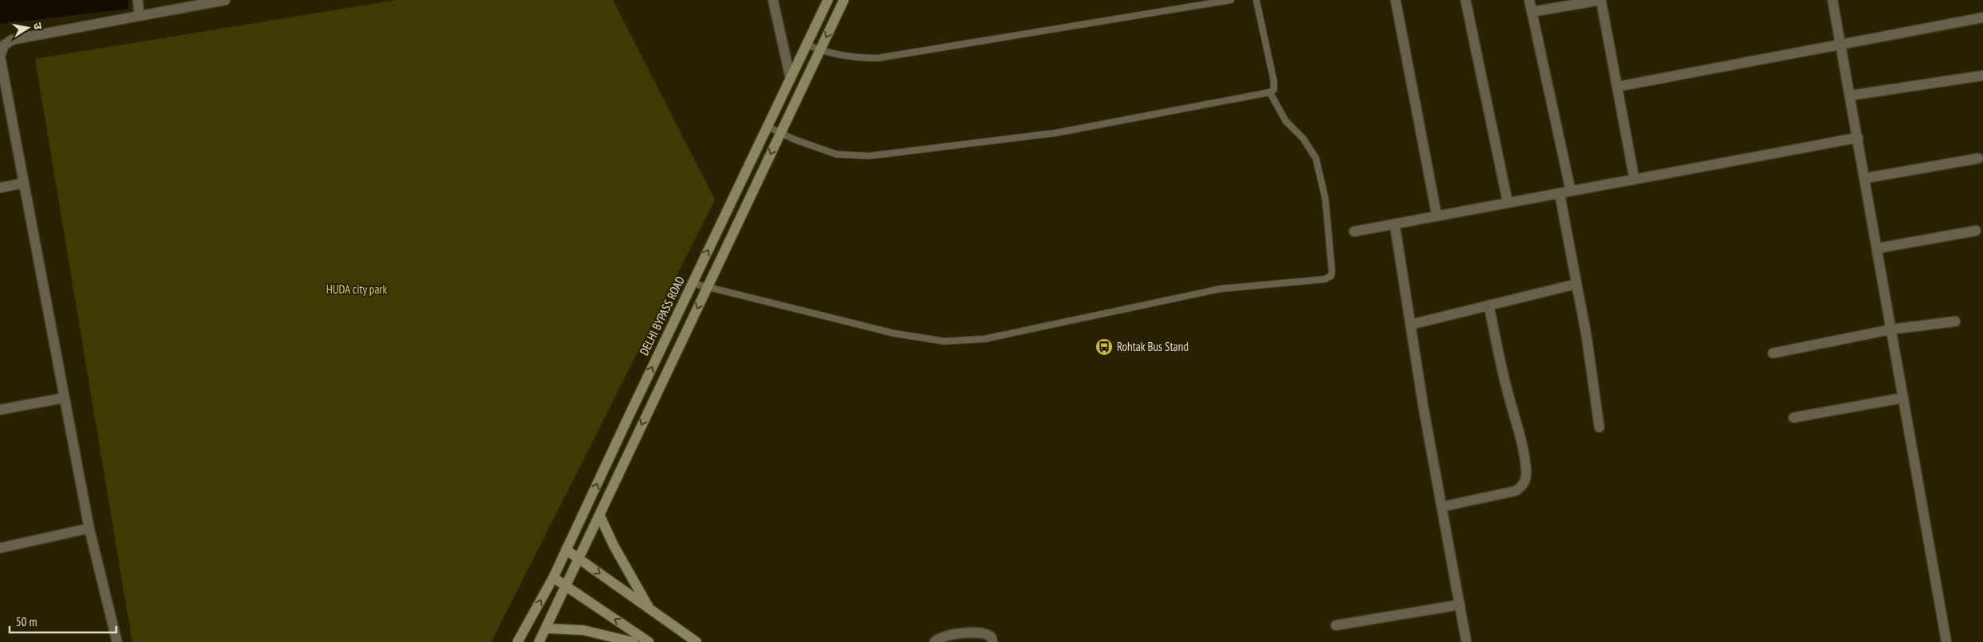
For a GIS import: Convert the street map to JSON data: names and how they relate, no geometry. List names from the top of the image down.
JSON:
{
  "streets": {
    "main road": ["DELHI BYPASS ROAD"]
  },
  "parks": ["HUDA city park"],
  "places": {
    "bus stop": ["Rohtak Bus Stand"]
  },
  "scale_bar": "50 m",
  "north": "right"
}
